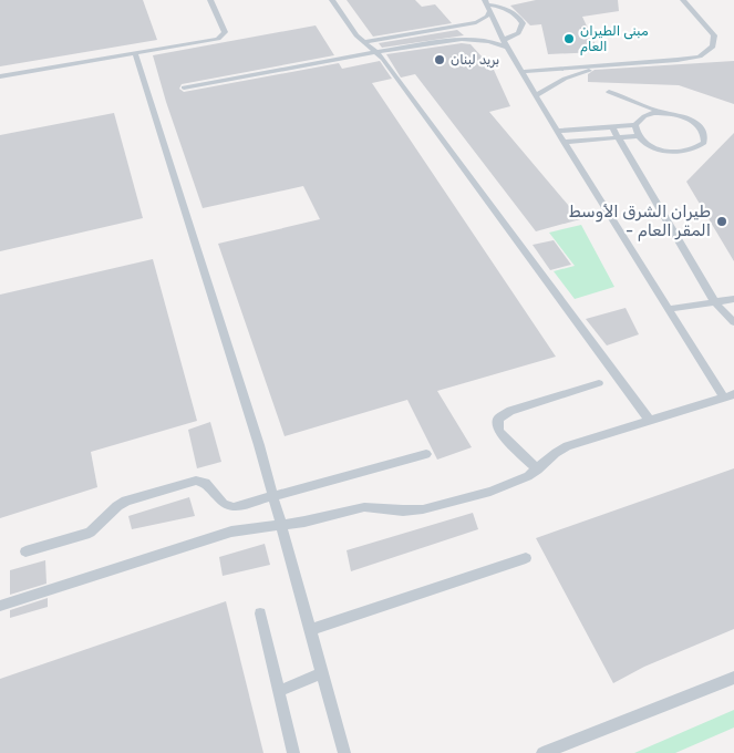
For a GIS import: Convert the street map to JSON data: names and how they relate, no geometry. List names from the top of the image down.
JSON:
{
  "places": ["مبنى الطيران العام", "بريد لبنان", "طيران الشرق الأوسط - المقر العام"]
}
